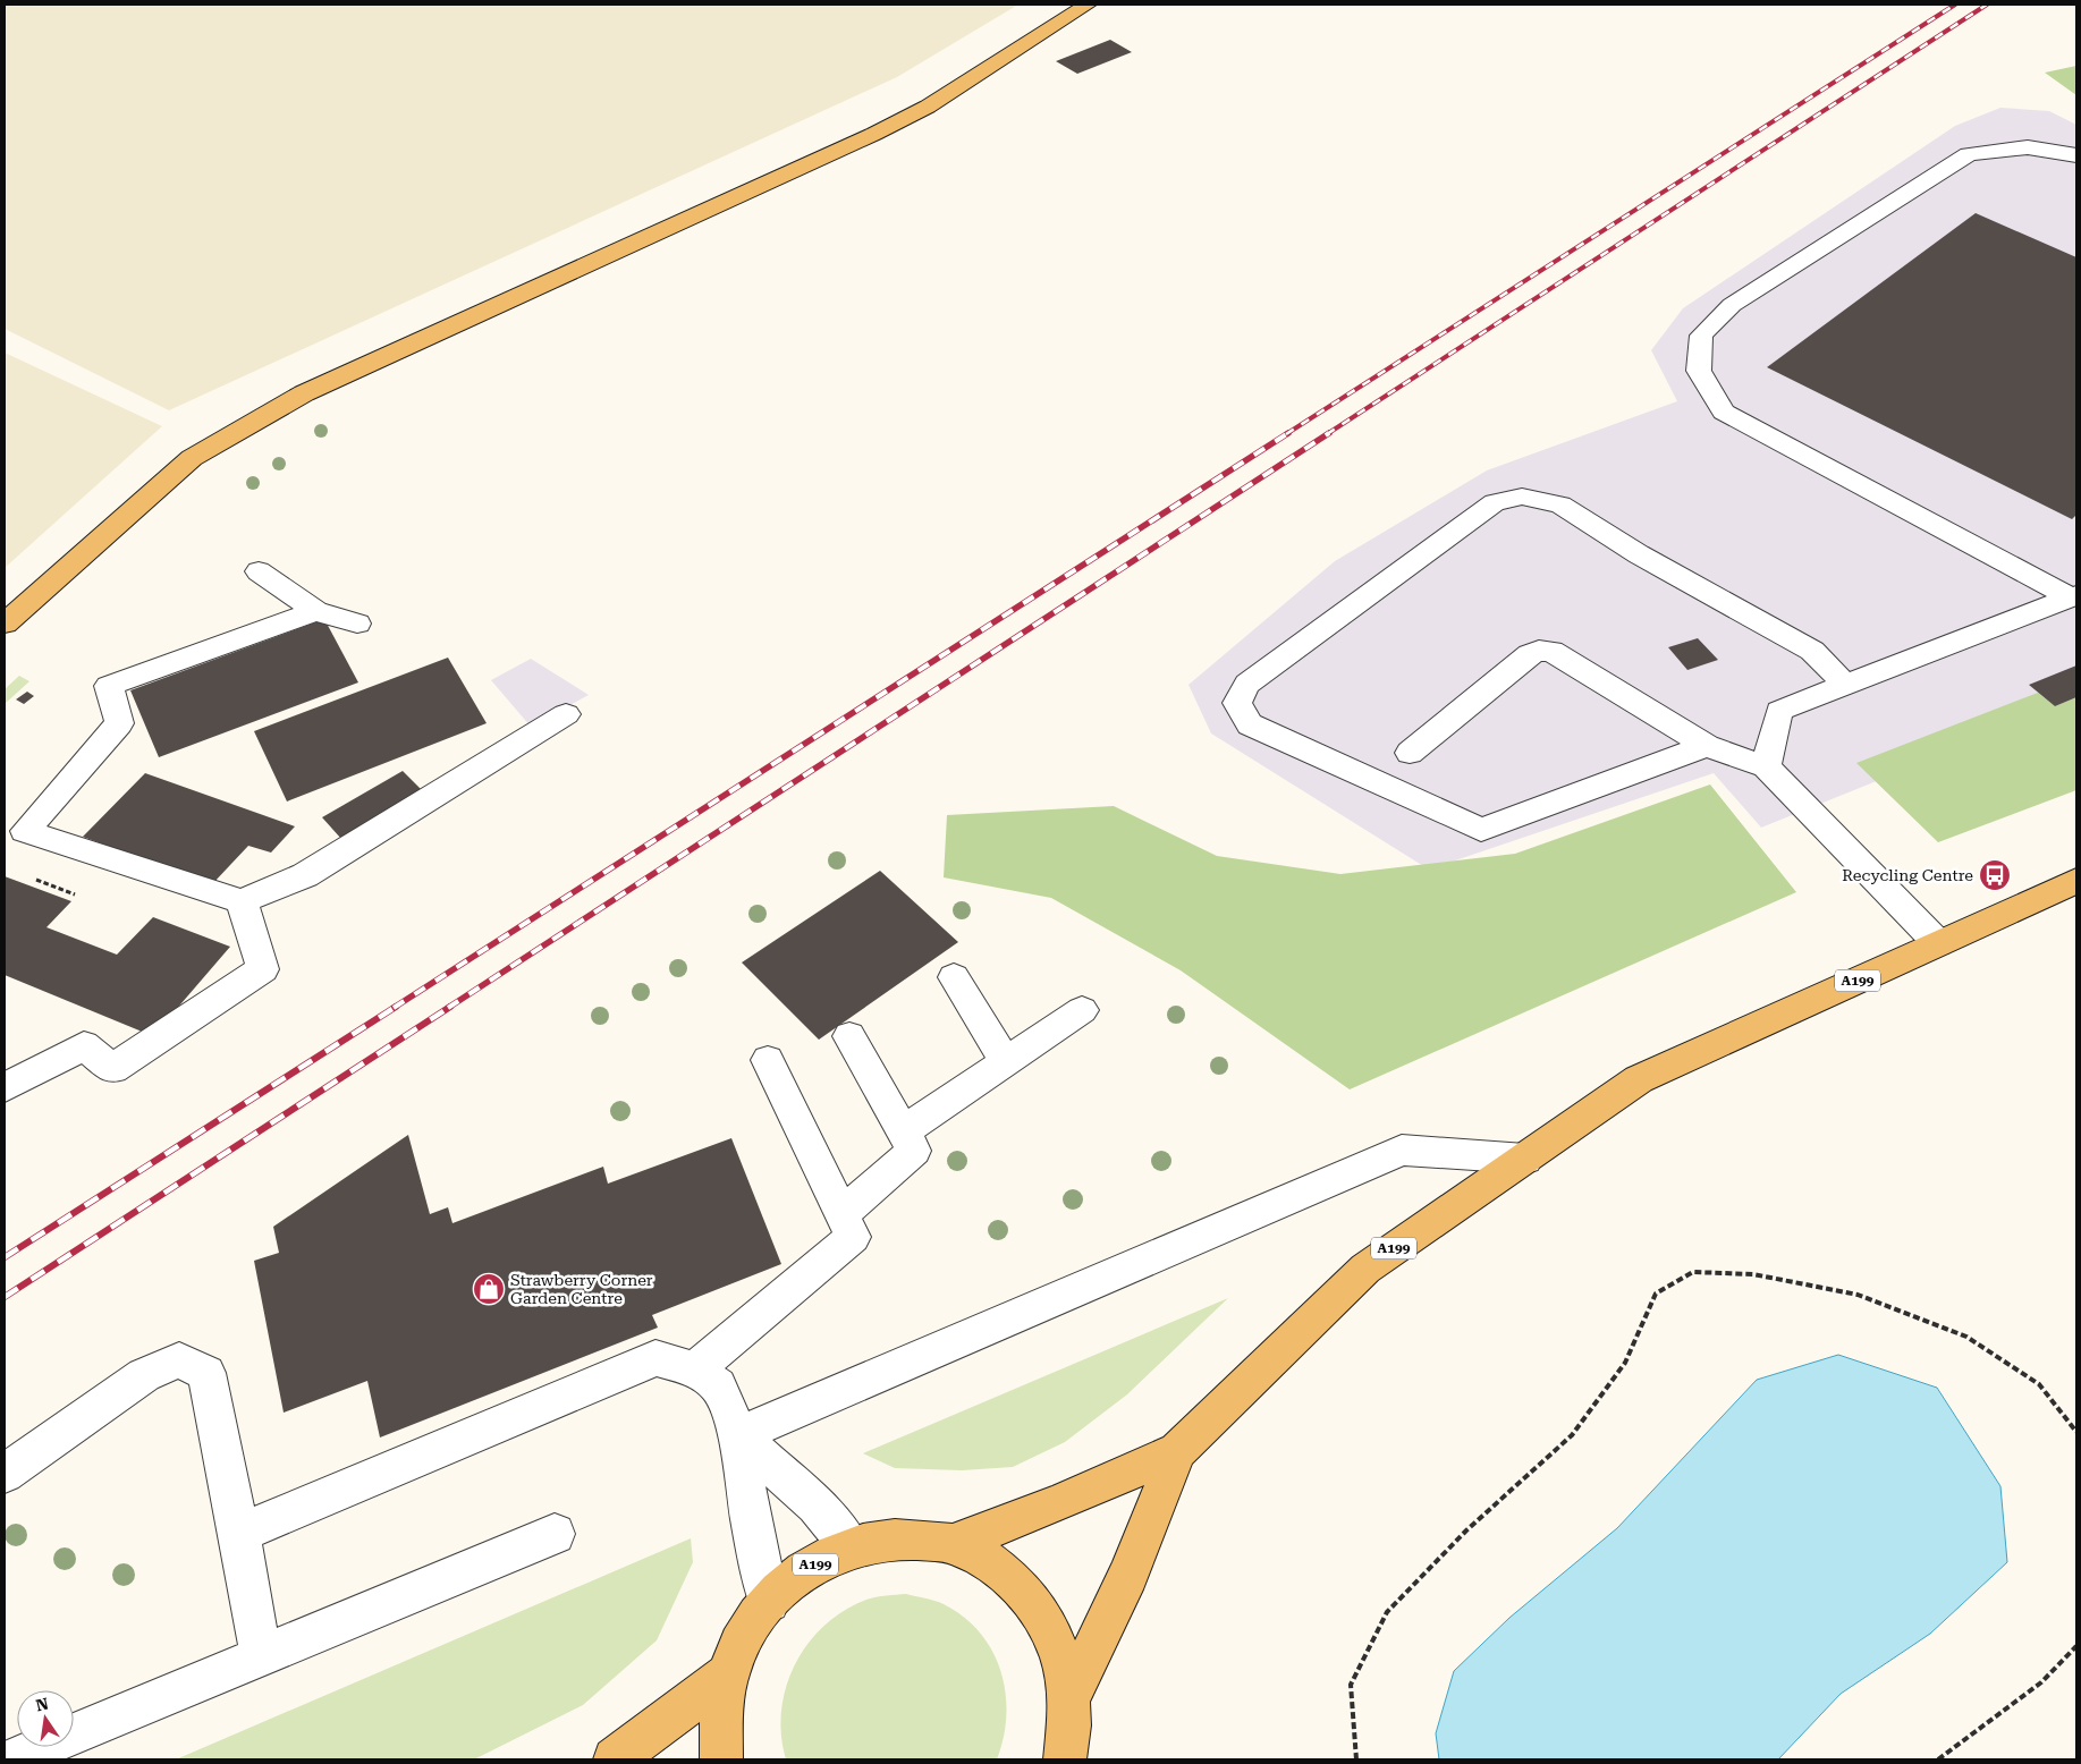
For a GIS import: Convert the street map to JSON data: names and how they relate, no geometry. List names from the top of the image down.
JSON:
{
  "streets": {
    "main road": ["A199"]
  },
  "places": {
    "bus stop": ["Recycling Centre"],
    "shop": ["Strawberry Corner Garden Centre"]
  },
  "north": "top"
}
